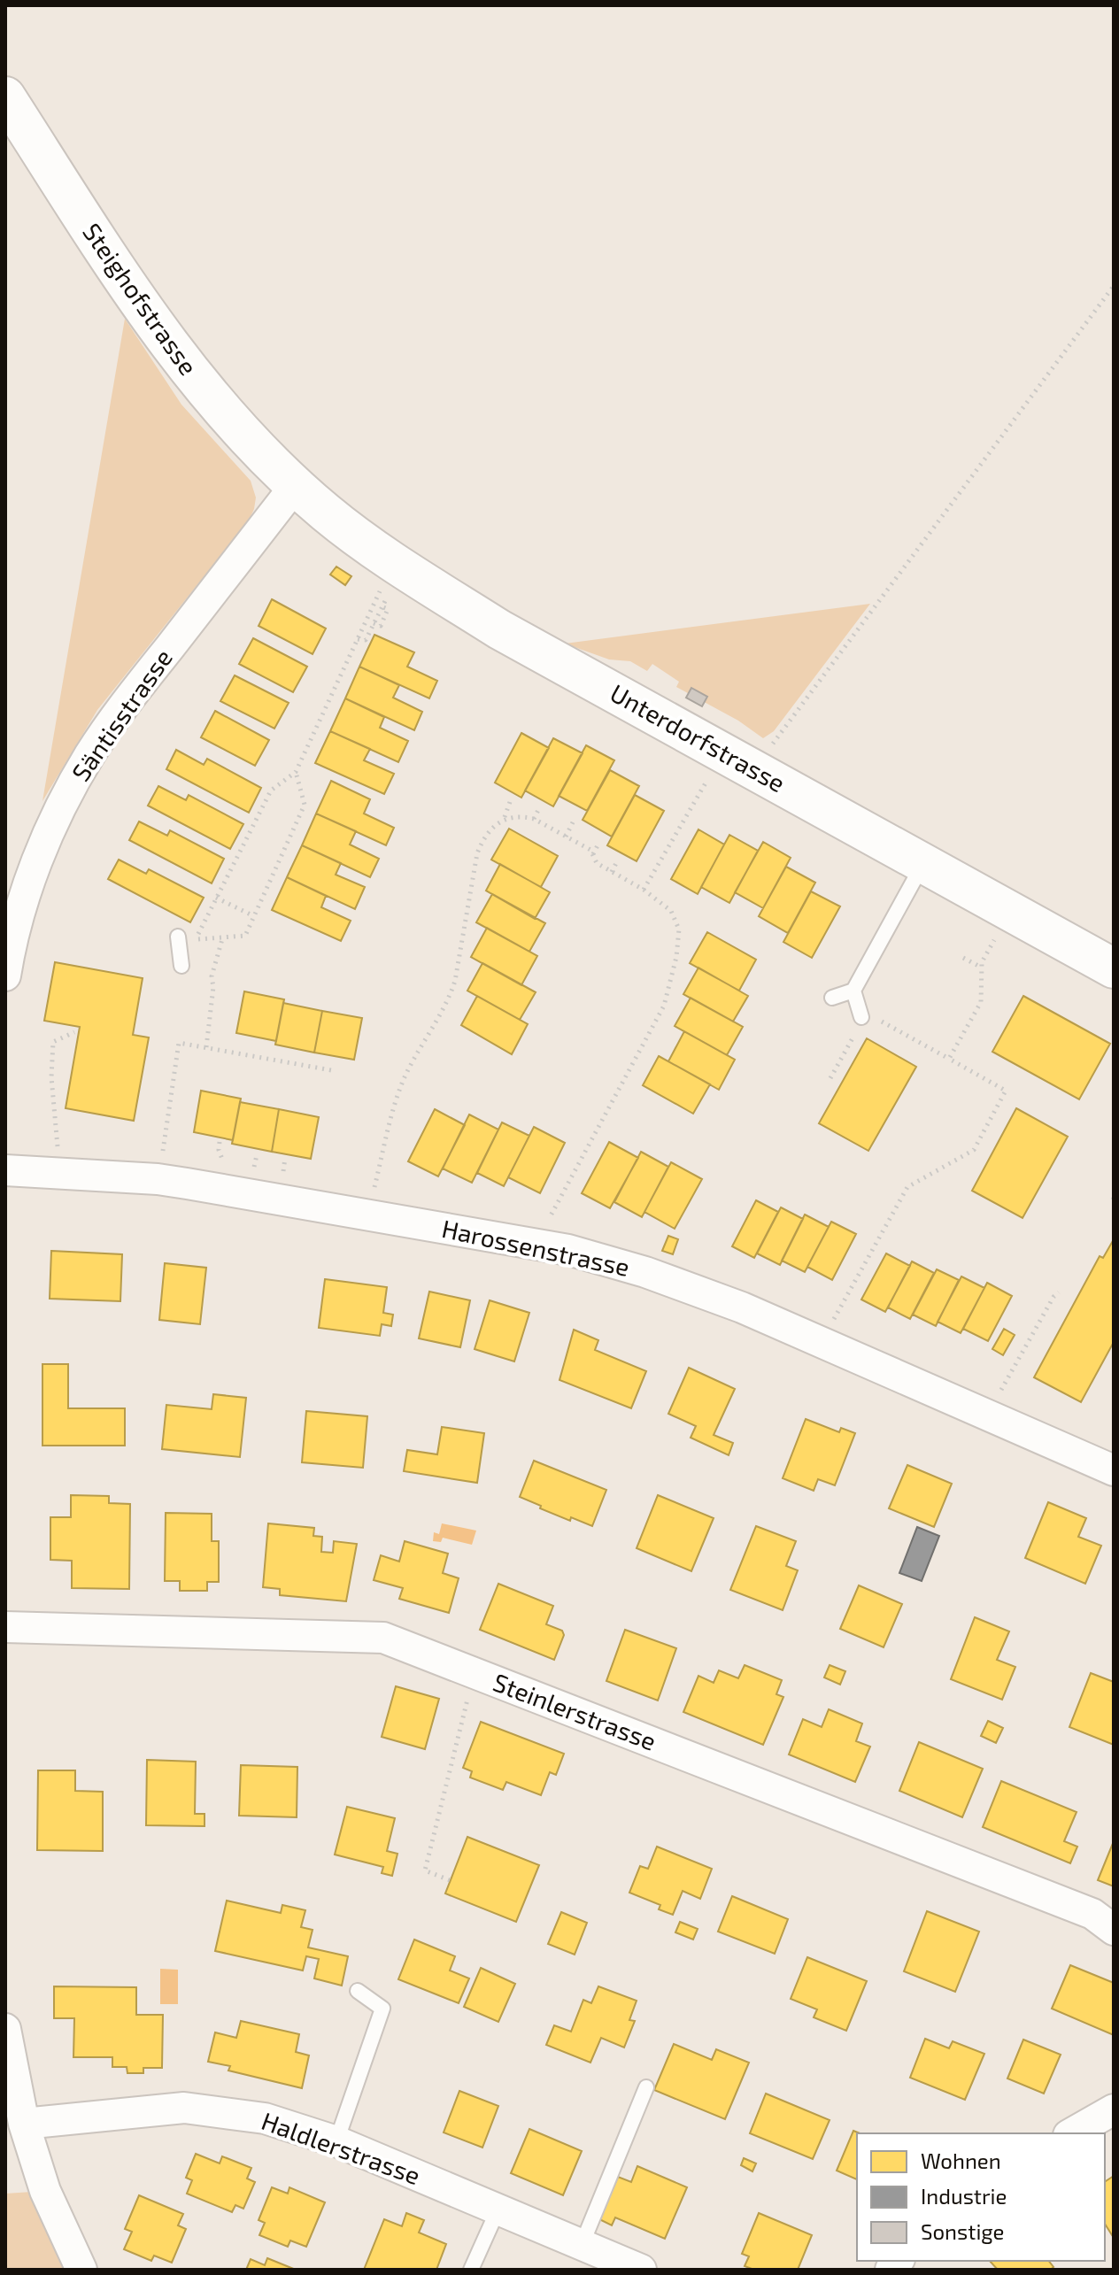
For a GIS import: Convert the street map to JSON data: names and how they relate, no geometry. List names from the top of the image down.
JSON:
{
  "streets": {
    "street": [
      "Steighofstrasse",
      "Säntisstrasse",
      "Unterdorfstrasse",
      "Harossenstrasse",
      "Steinlerstrasse",
      "Haldlerstrasse"
    ]
  },
  "crossings": [
    ["Steighofstrasse", "Säntisstrasse"],
    ["Steighofstrasse", "Unterdorfstrasse"],
    ["Säntisstrasse", "Unterdorfstrasse"]
  ],
  "legend": ["Wohnen", "Industrie", "Sonstige"]
}
